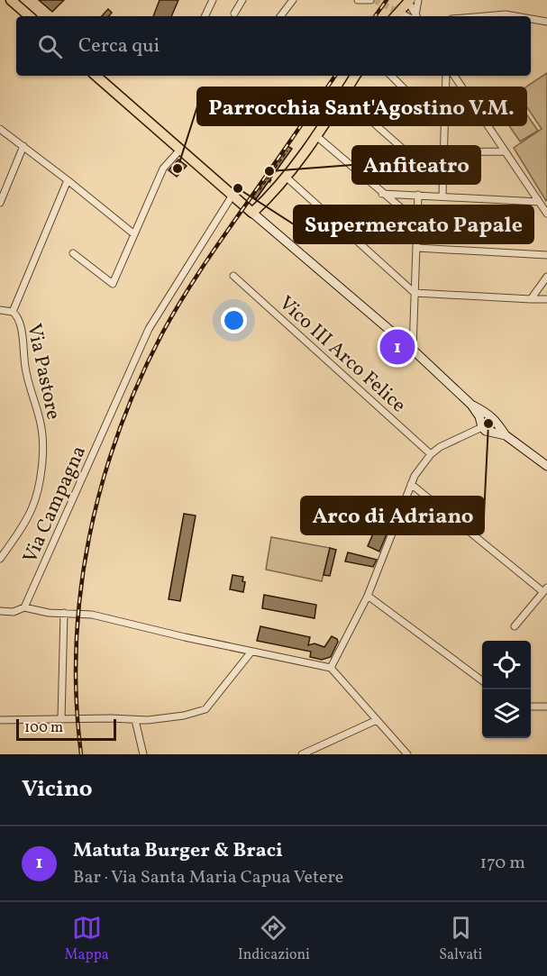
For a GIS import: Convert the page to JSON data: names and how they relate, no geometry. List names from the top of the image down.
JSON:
{
  "streets": {
    "street": ["Vico III Arco Felice", "Via Pastore", "Via Campagna"]
  },
  "places": [
    "Parrocchia Sant'Agostino V.M.",
    "Anfiteatro",
    "Supermercato Papale",
    "Arco di Adriano"
  ],
  "scale_bar": "100 m",
  "page": {
    "search": "Cerca qui",
    "pins": "1",
    "scale": "100 m",
    "heading": "Vicino",
    "list": [
      {
        "mark": "1",
        "name": "Matuta Burger & Braci",
        "note": "Bar · Via Santa Maria Capua Vetere",
        "value": "170 m"
      }
    ],
    "nav": ["Mappa", "Indicazioni", "Salvati"]
  }
}
